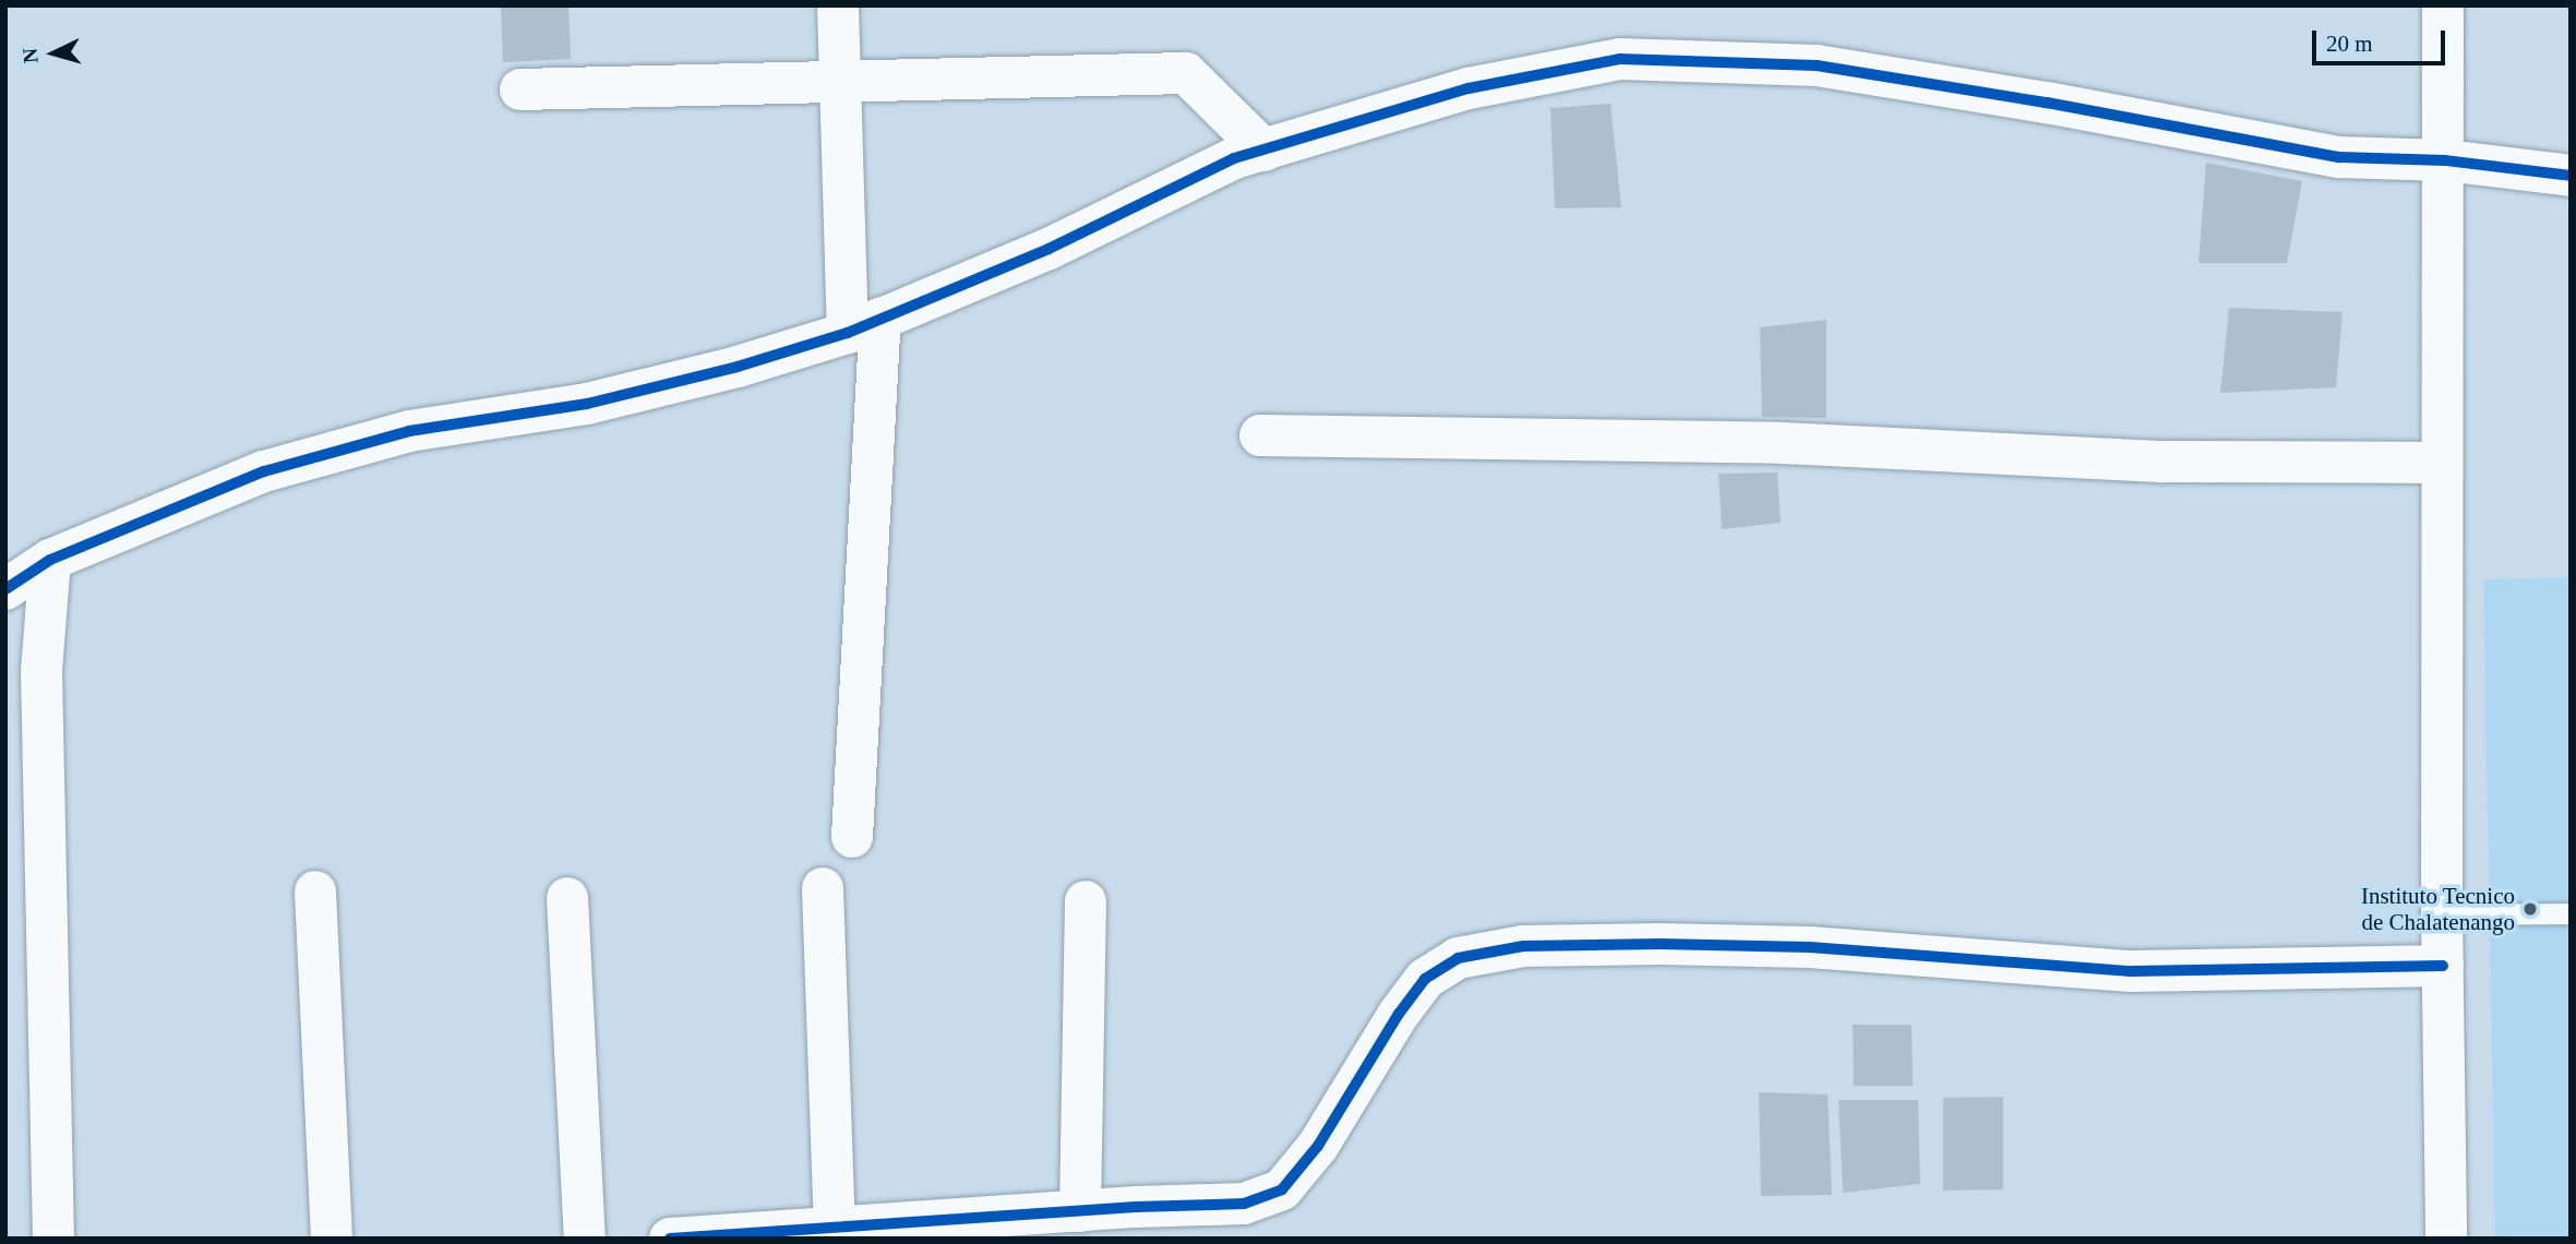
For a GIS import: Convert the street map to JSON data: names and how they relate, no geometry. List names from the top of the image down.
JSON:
{
  "places": ["Instituto Tecnico de Chalatenango"],
  "scale_bar": "20 m",
  "north": "left"
}
